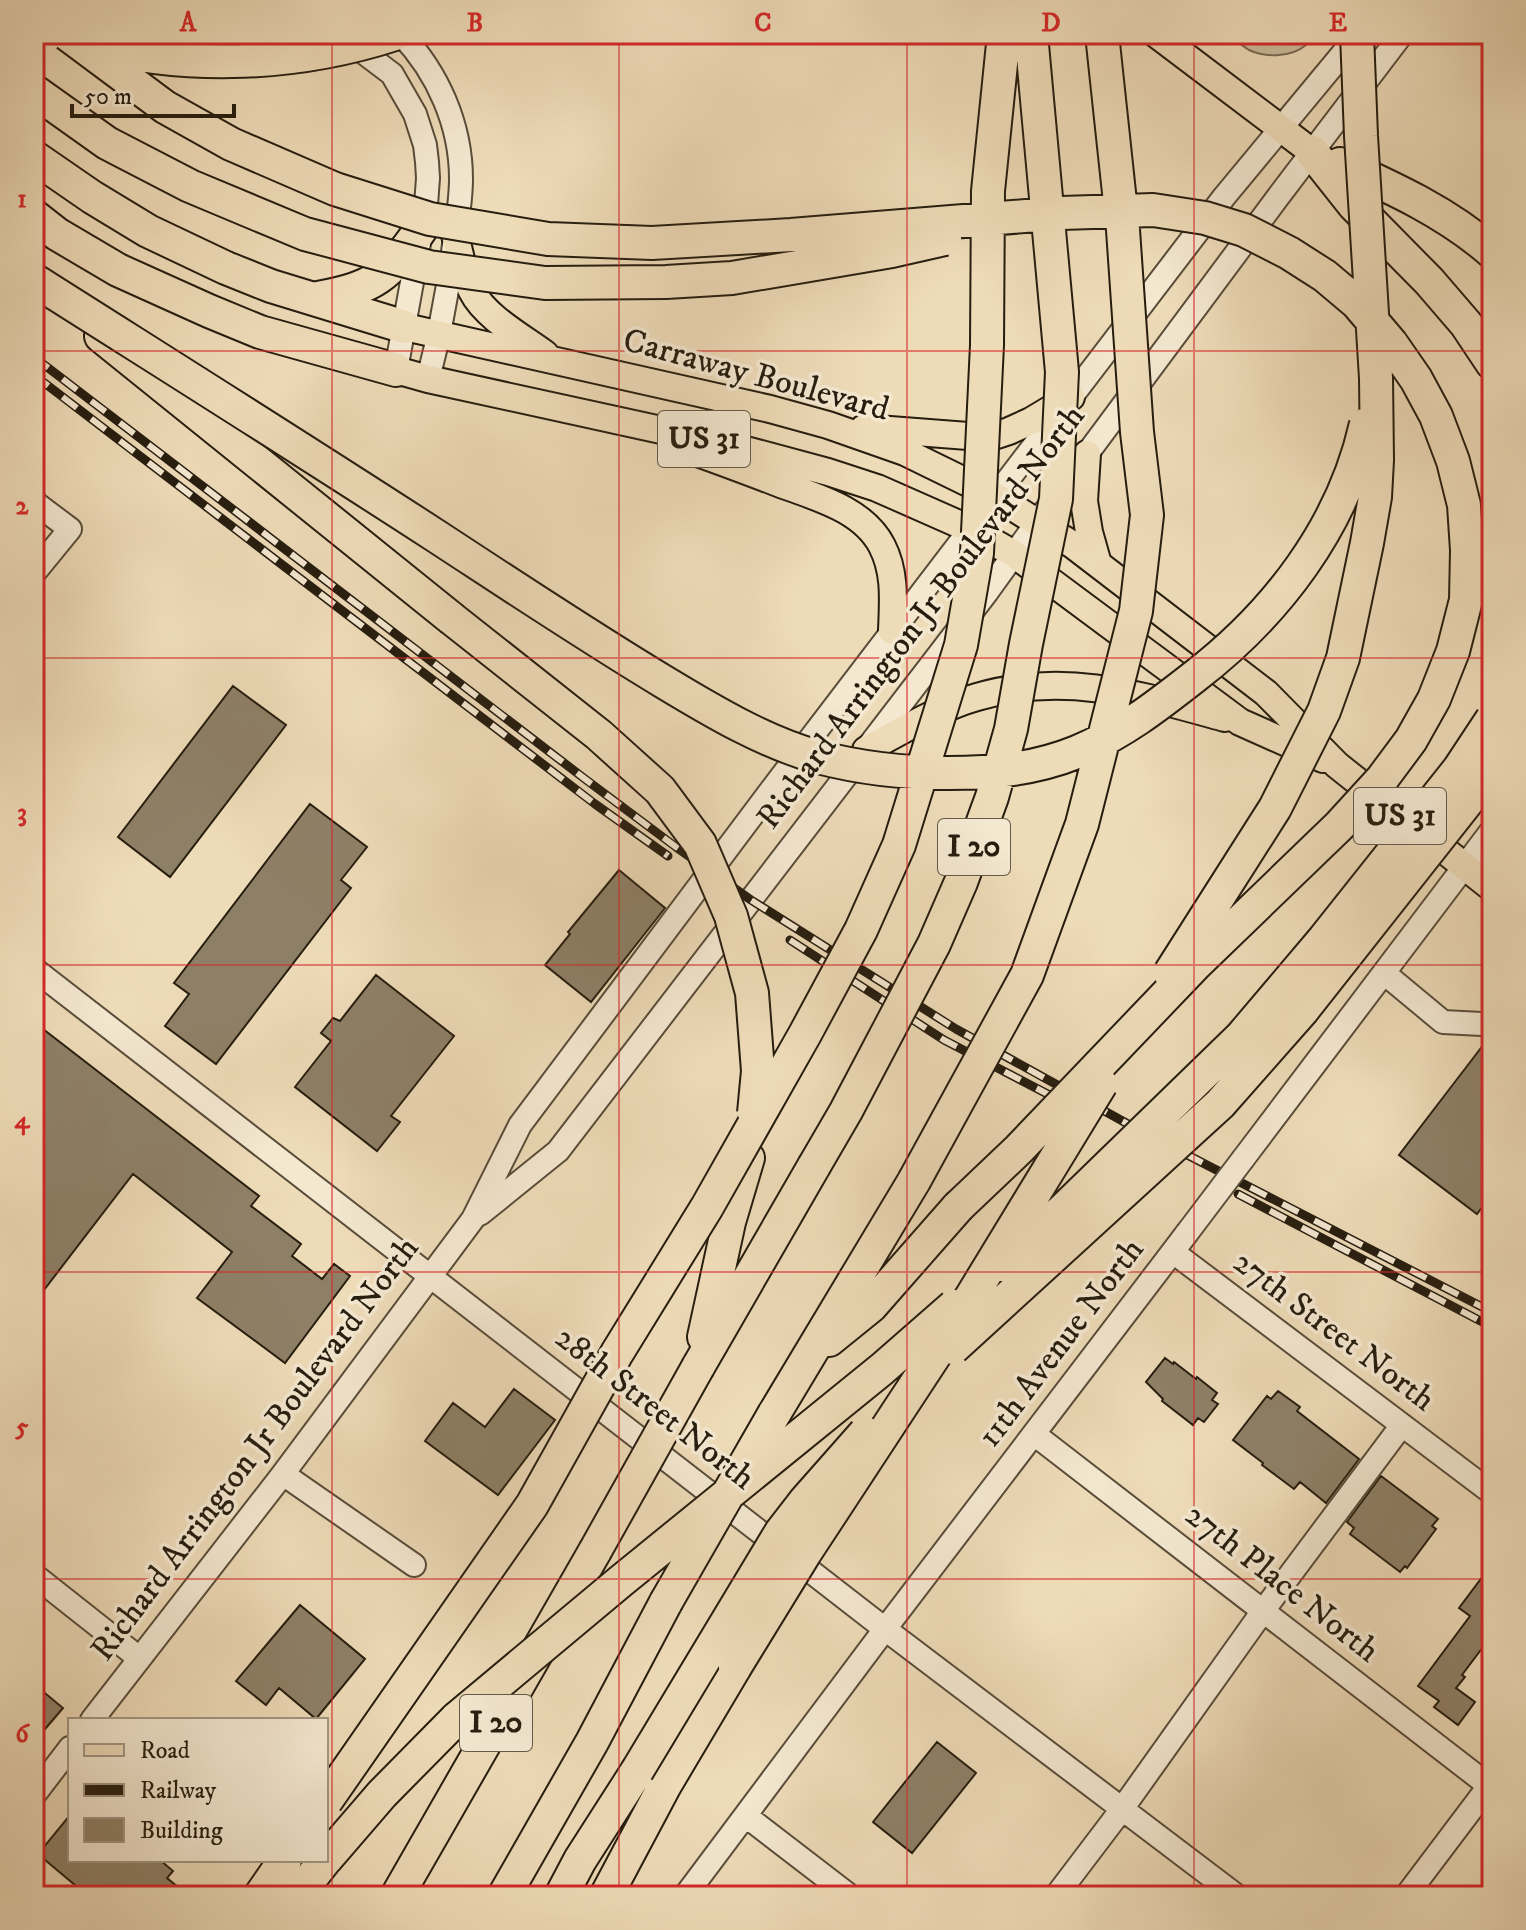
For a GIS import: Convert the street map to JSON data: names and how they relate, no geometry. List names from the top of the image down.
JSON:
{
  "streets": {
    "highway": ["US 31", "I 20"],
    "main road": ["Carraway Boulevard"],
    "street": [
      "Richard Arrington Jr Boulevard North",
      "27th Street North",
      "11th Avenue North",
      "28th Street North",
      "27th Place North"
    ]
  },
  "crossings": [
    ["Carraway Boulevard", "US 31"],
    ["Carraway Boulevard", "Richard Arrington Jr Boulevard North"],
    ["Carraway Boulevard", "11th Avenue North"],
    ["Richard Arrington Jr Boulevard North", "28th Street North"],
    ["27th Street North", "11th Avenue North"],
    ["11th Avenue North", "28th Street North"],
    ["11th Avenue North", "27th Place North"]
  ],
  "legend": ["Road", "Railway", "Building"],
  "scale_bar": "50 m",
  "grid": {
    "columns": [
      "A",
      "B",
      "C",
      "D",
      "E"
    ],
    "rows": [
      "1",
      "2",
      "3",
      "4",
      "5",
      "6"
    ]
  }
}
